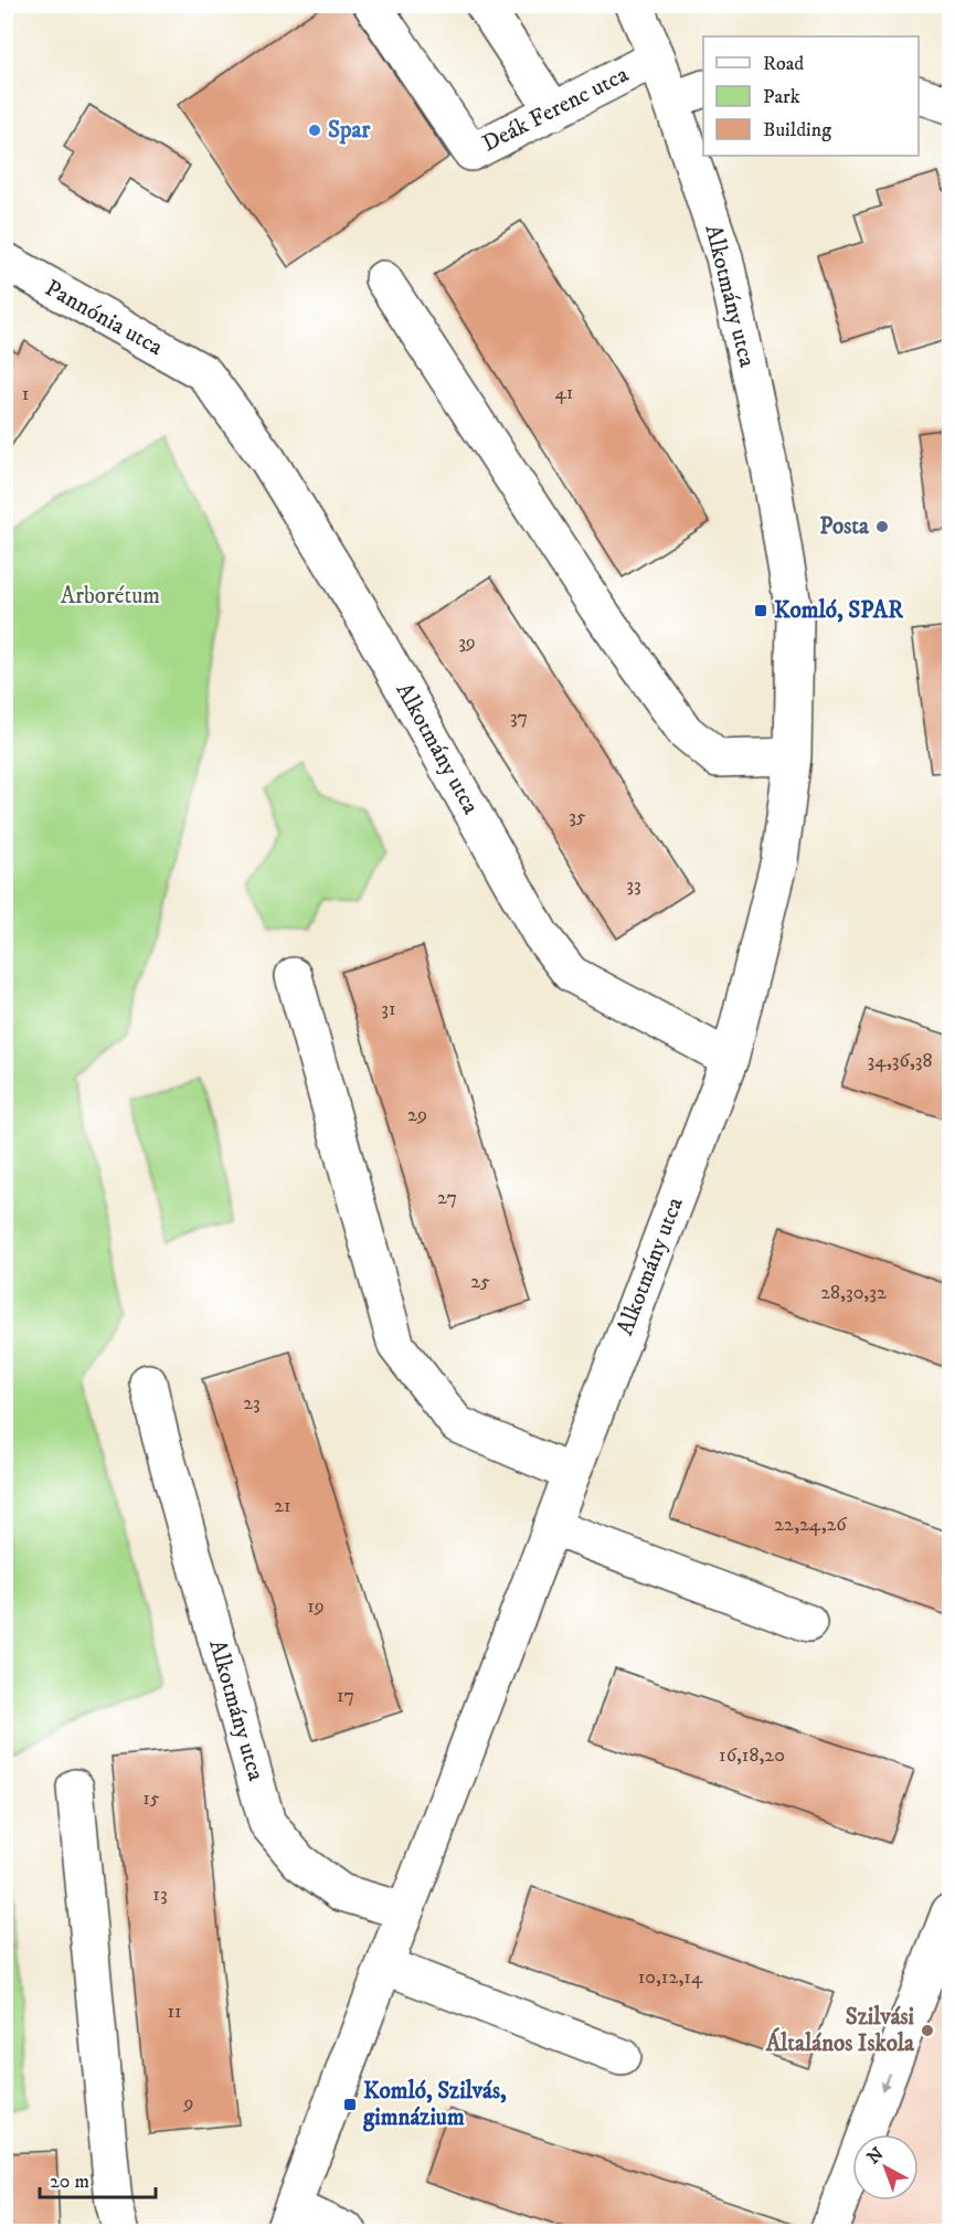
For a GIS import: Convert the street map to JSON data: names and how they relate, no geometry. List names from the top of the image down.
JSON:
{
  "streets": {
    "street": ["Deák Ferenc utca", "Alkotmány utca", "Pannónia utca"]
  },
  "crossings": [
    ["Deák Ferenc utca", "Alkotmány utca"],
    ["Alkotmány utca", "Pannónia utca"]
  ],
  "parks": ["Arborétum"],
  "places": {
    "other": ["Spar", "Posta", "Szilvási Általános Iskola"],
    "transit": ["Komló, SPAR", "Komló, Szilvás, gimnázium"]
  },
  "house_numbers": [
    "41",
    "1",
    "39",
    "37",
    "35",
    "33",
    "31",
    "34,36,38",
    "29",
    "27",
    "25",
    "28,30,32",
    "23",
    "21",
    "22,24,26",
    "19",
    "17",
    "16,18,20",
    "15",
    "13",
    "10,12,14",
    "11",
    "9"
  ],
  "legend": ["Road", "Park", "Building"],
  "scale_bar": "20 m",
  "north": "top left"
}
